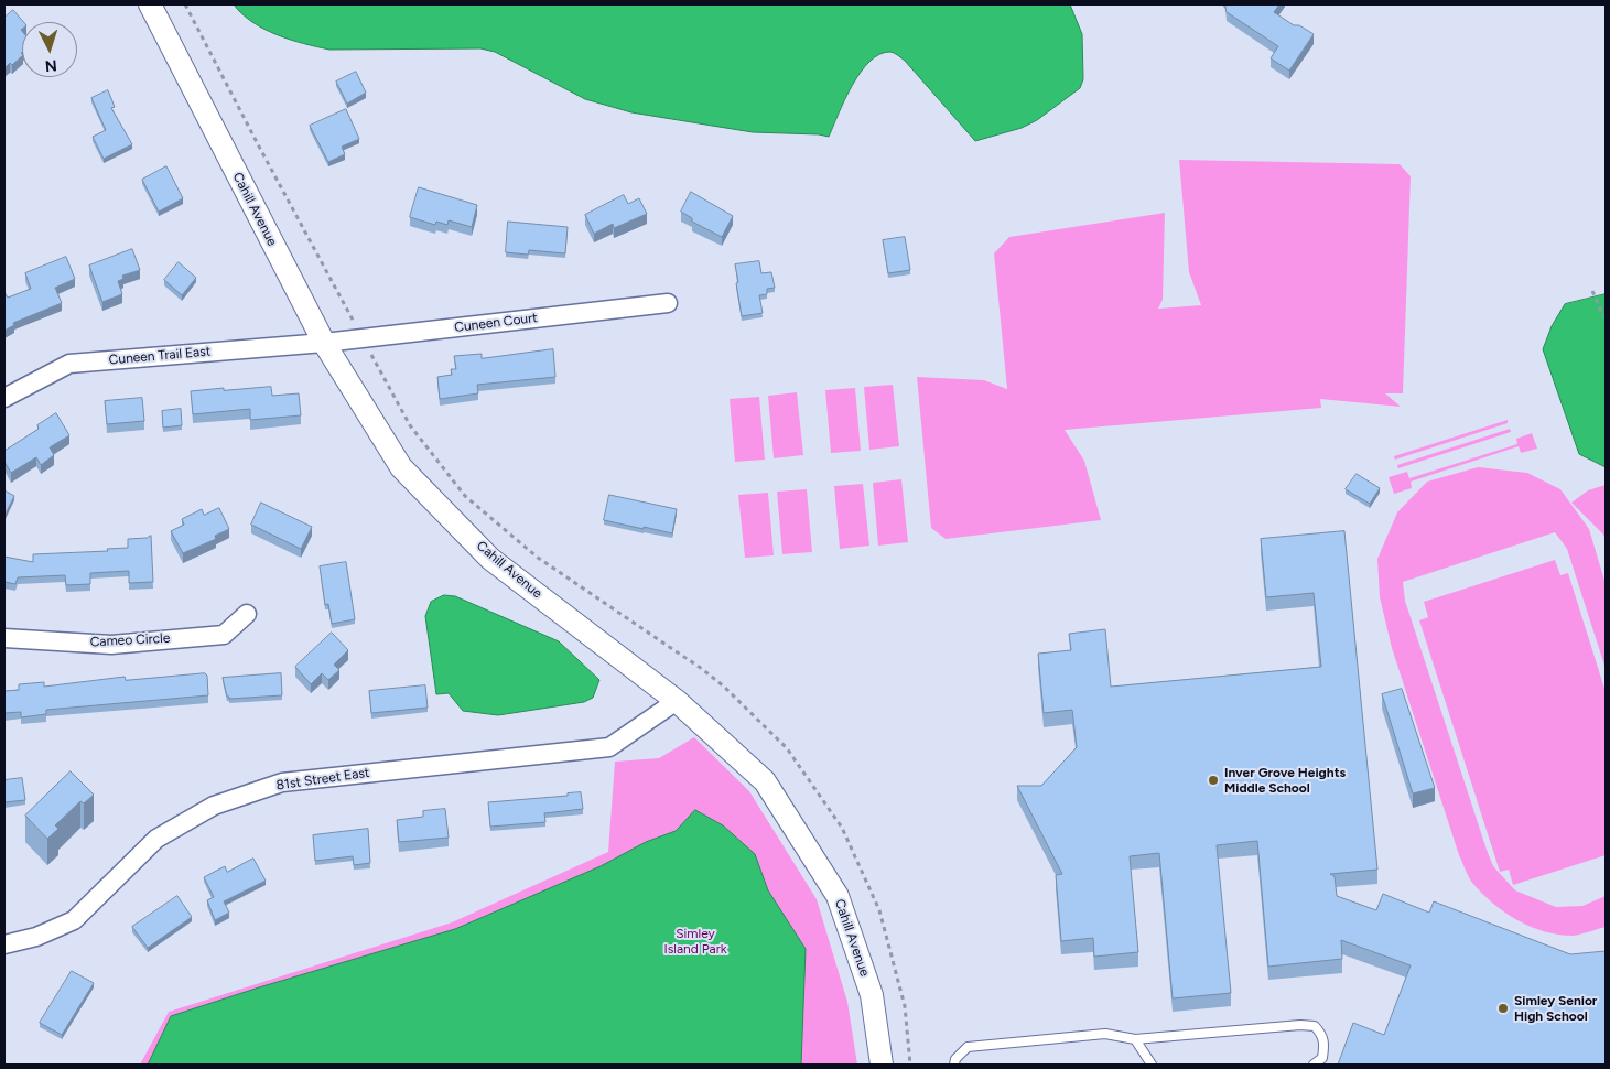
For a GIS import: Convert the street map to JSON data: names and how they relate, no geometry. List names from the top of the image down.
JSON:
{
  "streets": {
    "street": [
      "Cahill Avenue",
      "Cuneen Court",
      "Cuneen Trail East",
      "Cameo Circle",
      "81st Street East"
    ]
  },
  "crossings": [
    ["Cahill Avenue", "Cuneen Court"],
    ["Cahill Avenue", "Cuneen Trail East"],
    ["Cahill Avenue", "81st Street East"],
    ["Cuneen Court", "Cuneen Trail East"]
  ],
  "parks": ["Simley Island Park"],
  "places": ["Inver Grove Heights Middle School", "Simley Senior High School"],
  "north": "bottom"
}
